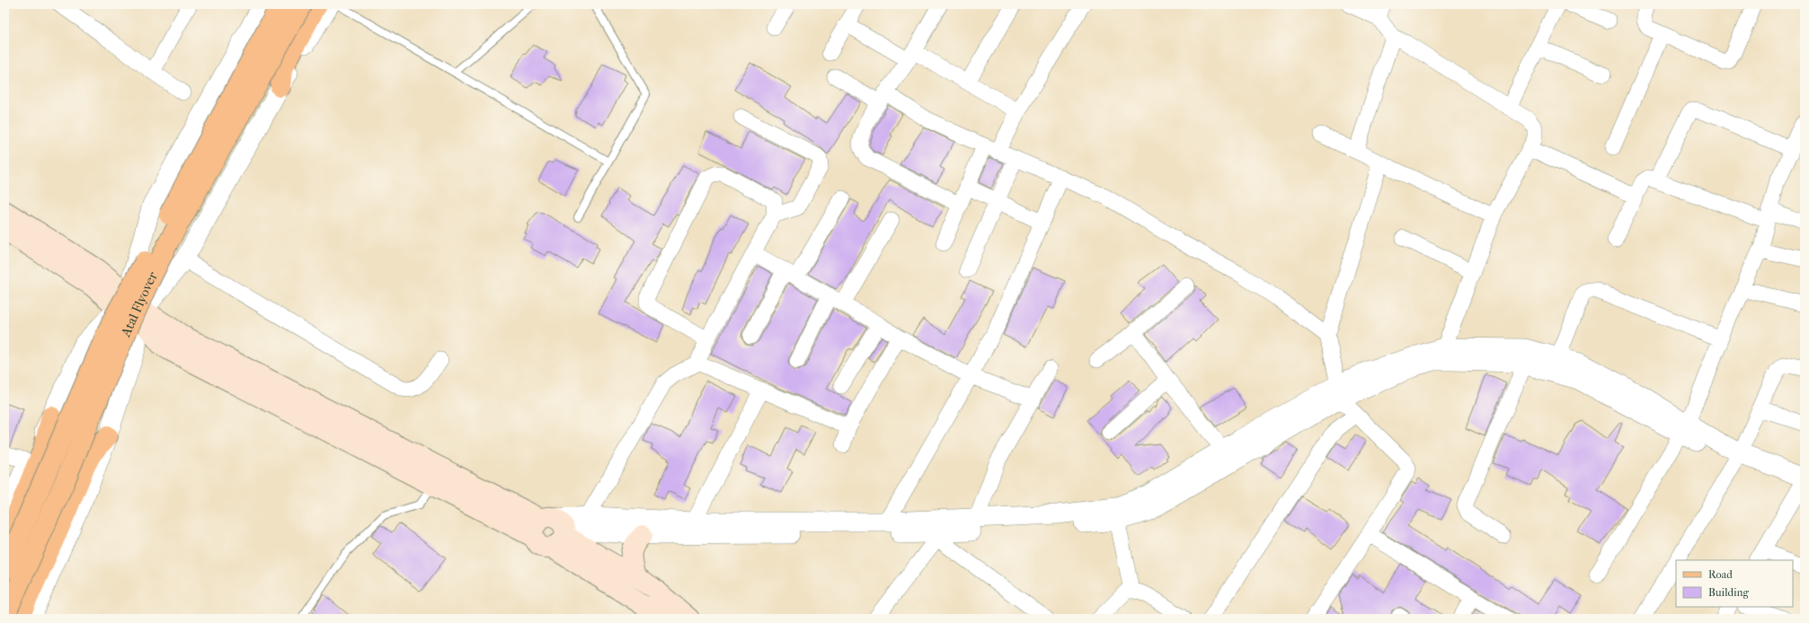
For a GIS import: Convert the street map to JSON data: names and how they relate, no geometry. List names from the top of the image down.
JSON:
{
  "streets": {
    "main road": ["Atal Flyover"]
  },
  "legend": ["Road", "Building"]
}
